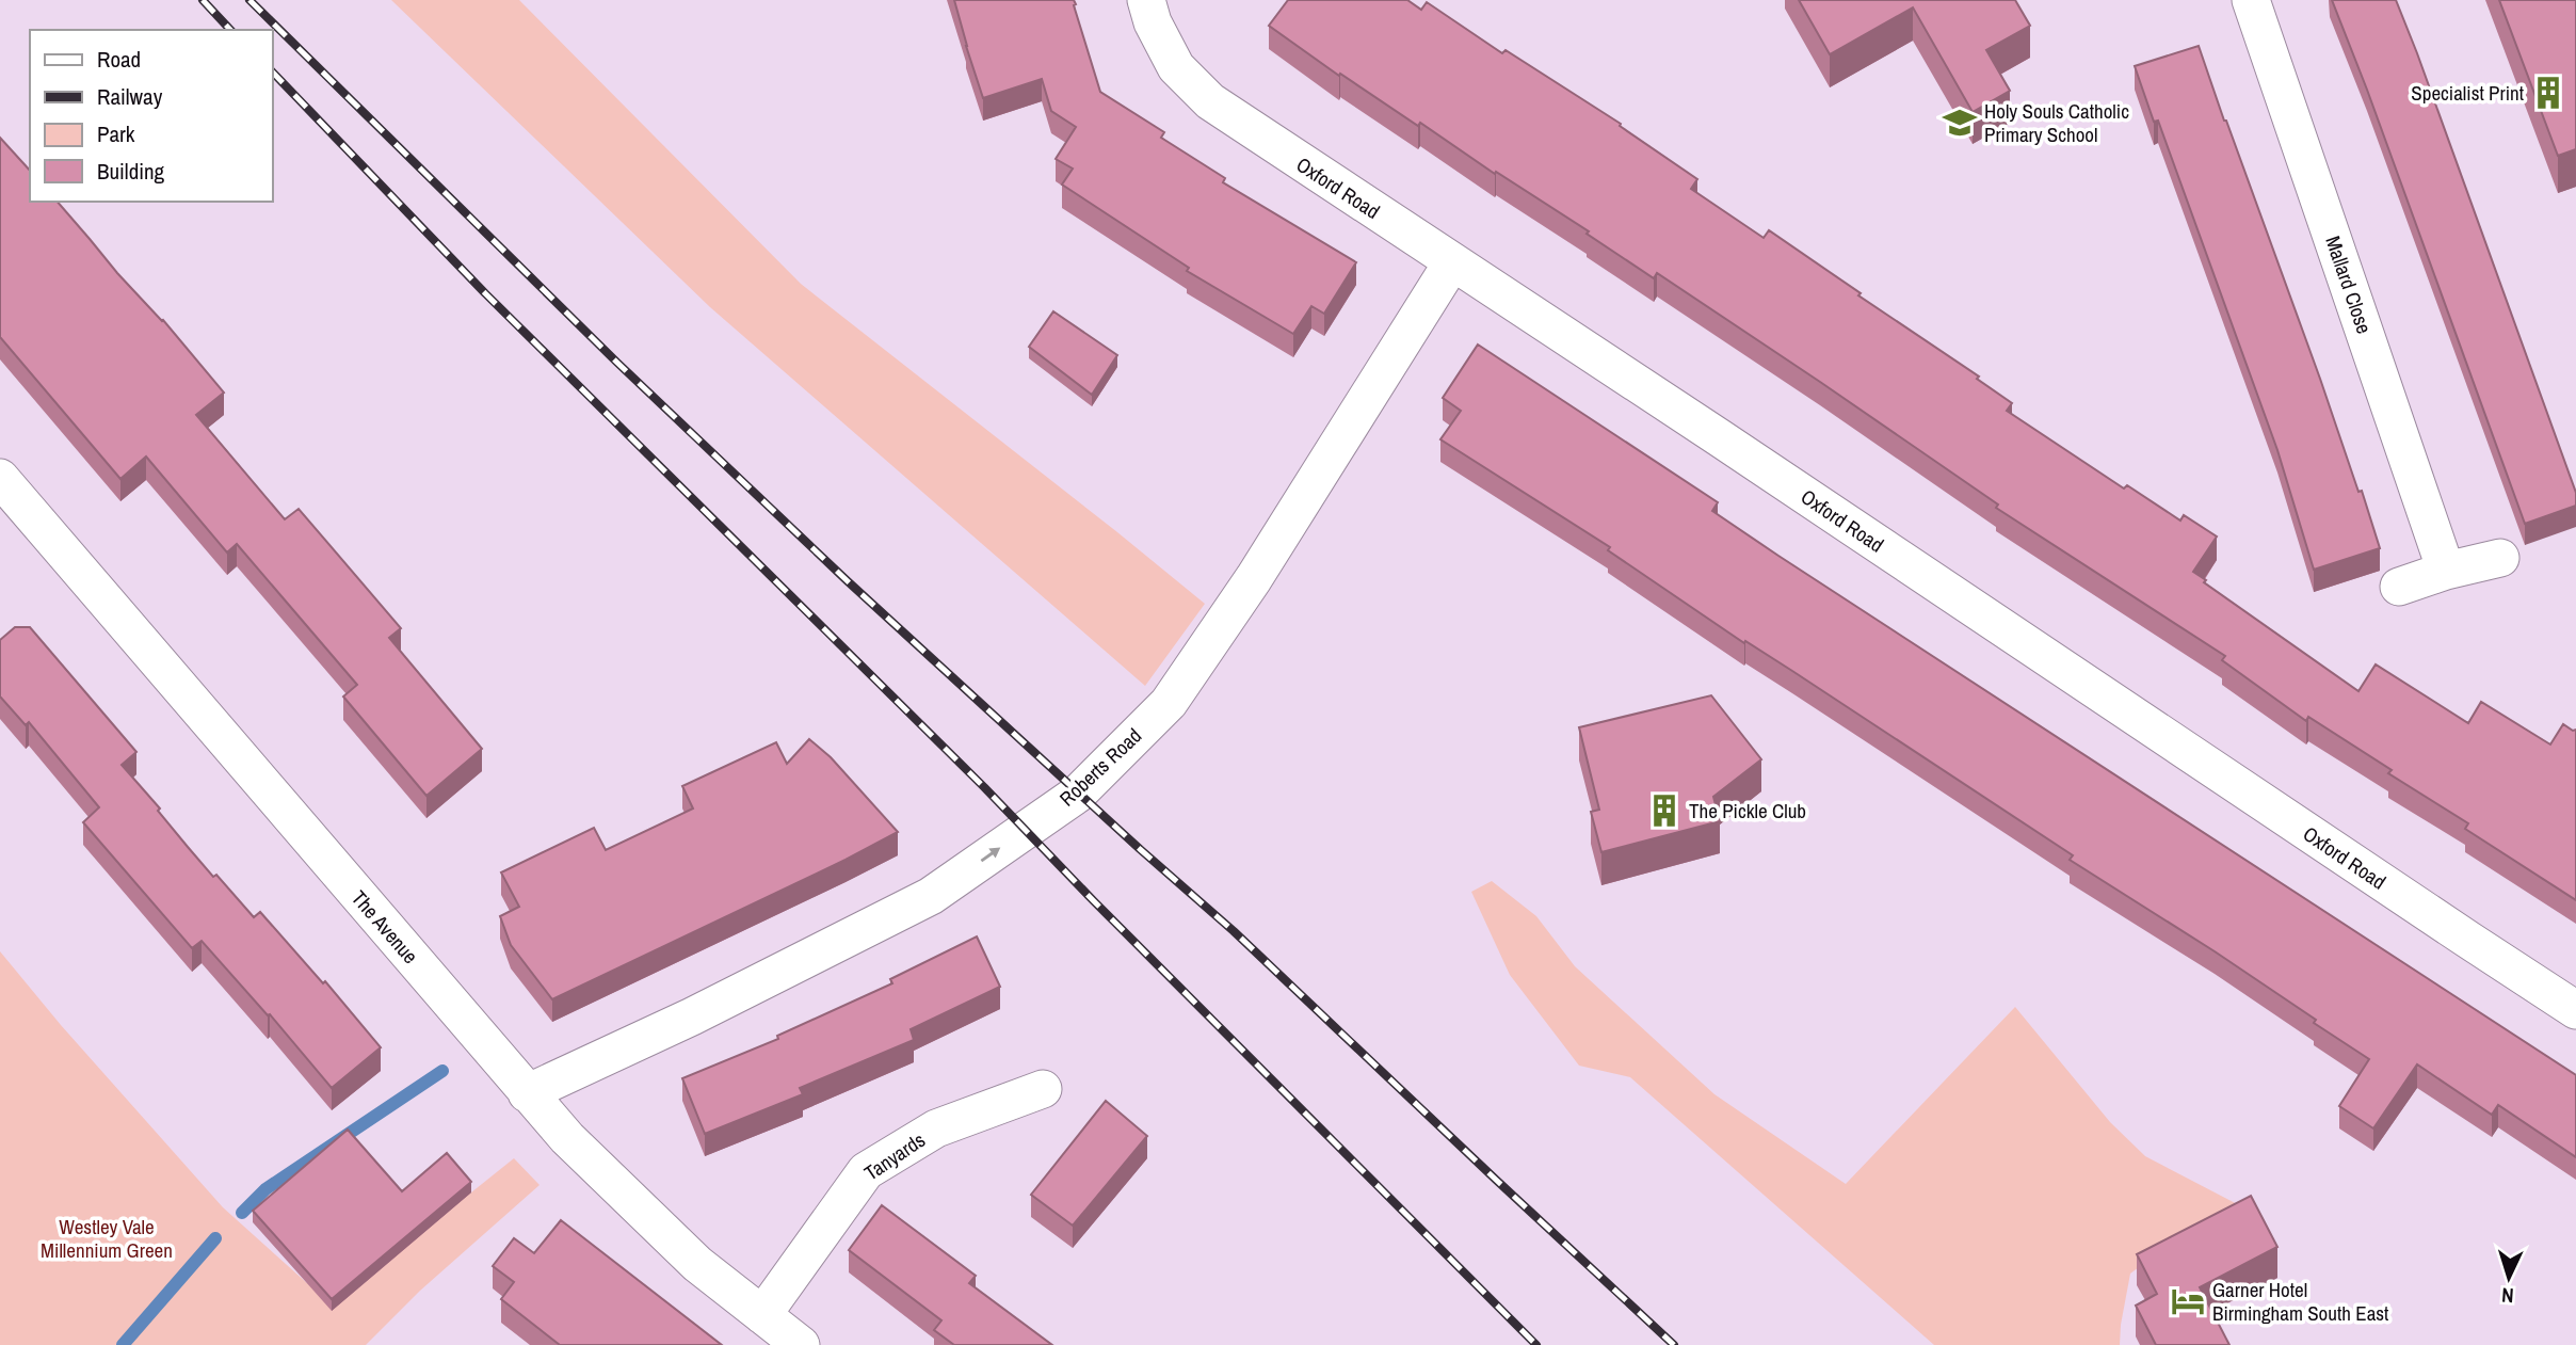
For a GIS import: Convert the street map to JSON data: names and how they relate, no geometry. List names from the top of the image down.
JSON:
{
  "streets": {
    "street": [
      "Oxford Road",
      "Mallard Close",
      "Roberts Road",
      "The Avenue",
      "Tanyards"
    ]
  },
  "crossings": [
    ["Oxford Road", "Roberts Road"],
    ["Roberts Road", "The Avenue"],
    ["The Avenue", "Tanyards"]
  ],
  "one_way": ["Roberts Road"],
  "parks": ["Westley Vale Millennium Green"],
  "places": {
    "building": ["Specialist Print", "The Pickle Club"],
    "school or university": ["Holy Souls Catholic Primary School"],
    "hotel": ["Garner Hotel Birmingham South East"]
  },
  "legend": [
    "Road",
    "Railway",
    "Park",
    "Building"
  ],
  "north": "bottom"
}
